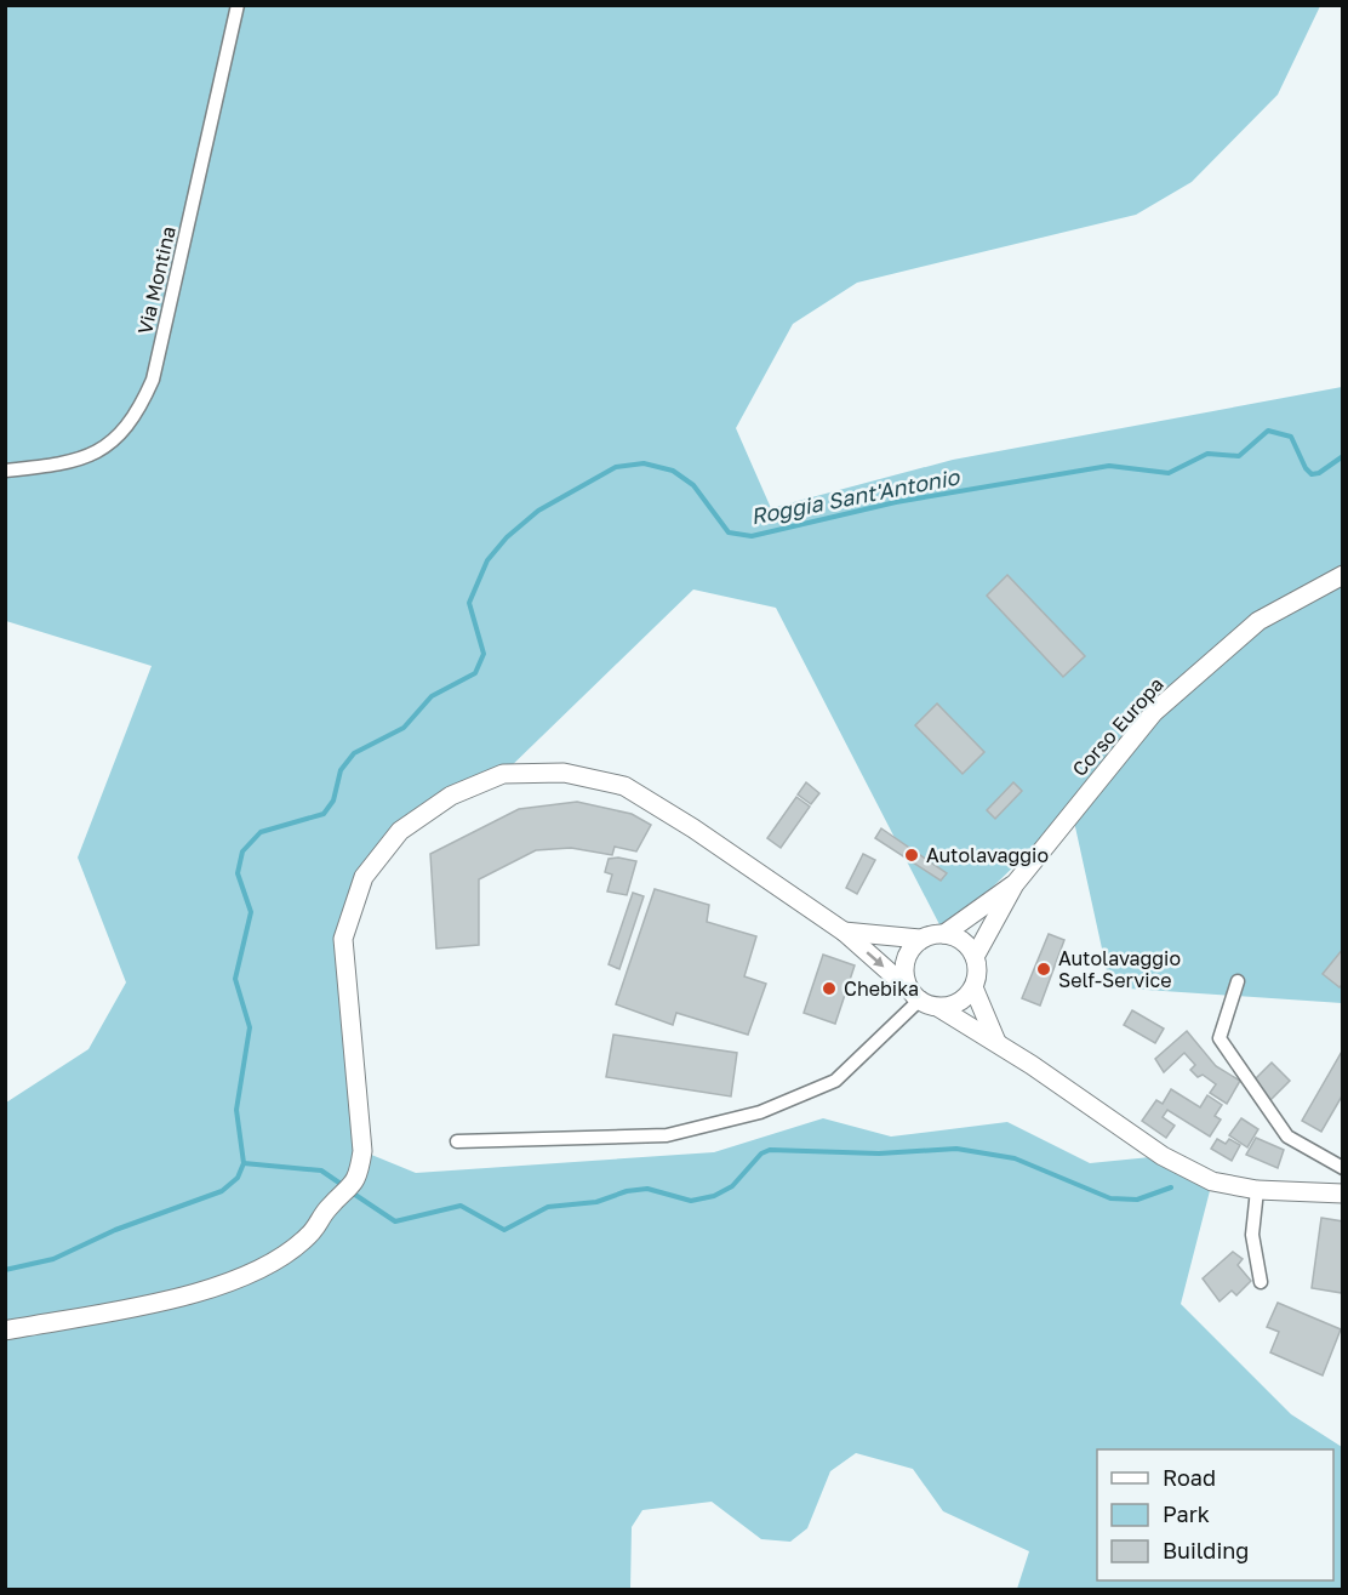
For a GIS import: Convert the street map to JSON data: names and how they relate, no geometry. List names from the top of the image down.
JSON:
{
  "streets": {
    "main road": ["Corso Europa"],
    "street": ["Via Montina"]
  },
  "water": ["Roggia Sant'Antonio"],
  "places": ["Autolavaggio", "Autolavaggio Self-Service", "Chebika"],
  "legend": ["Road", "Park", "Building"]
}
